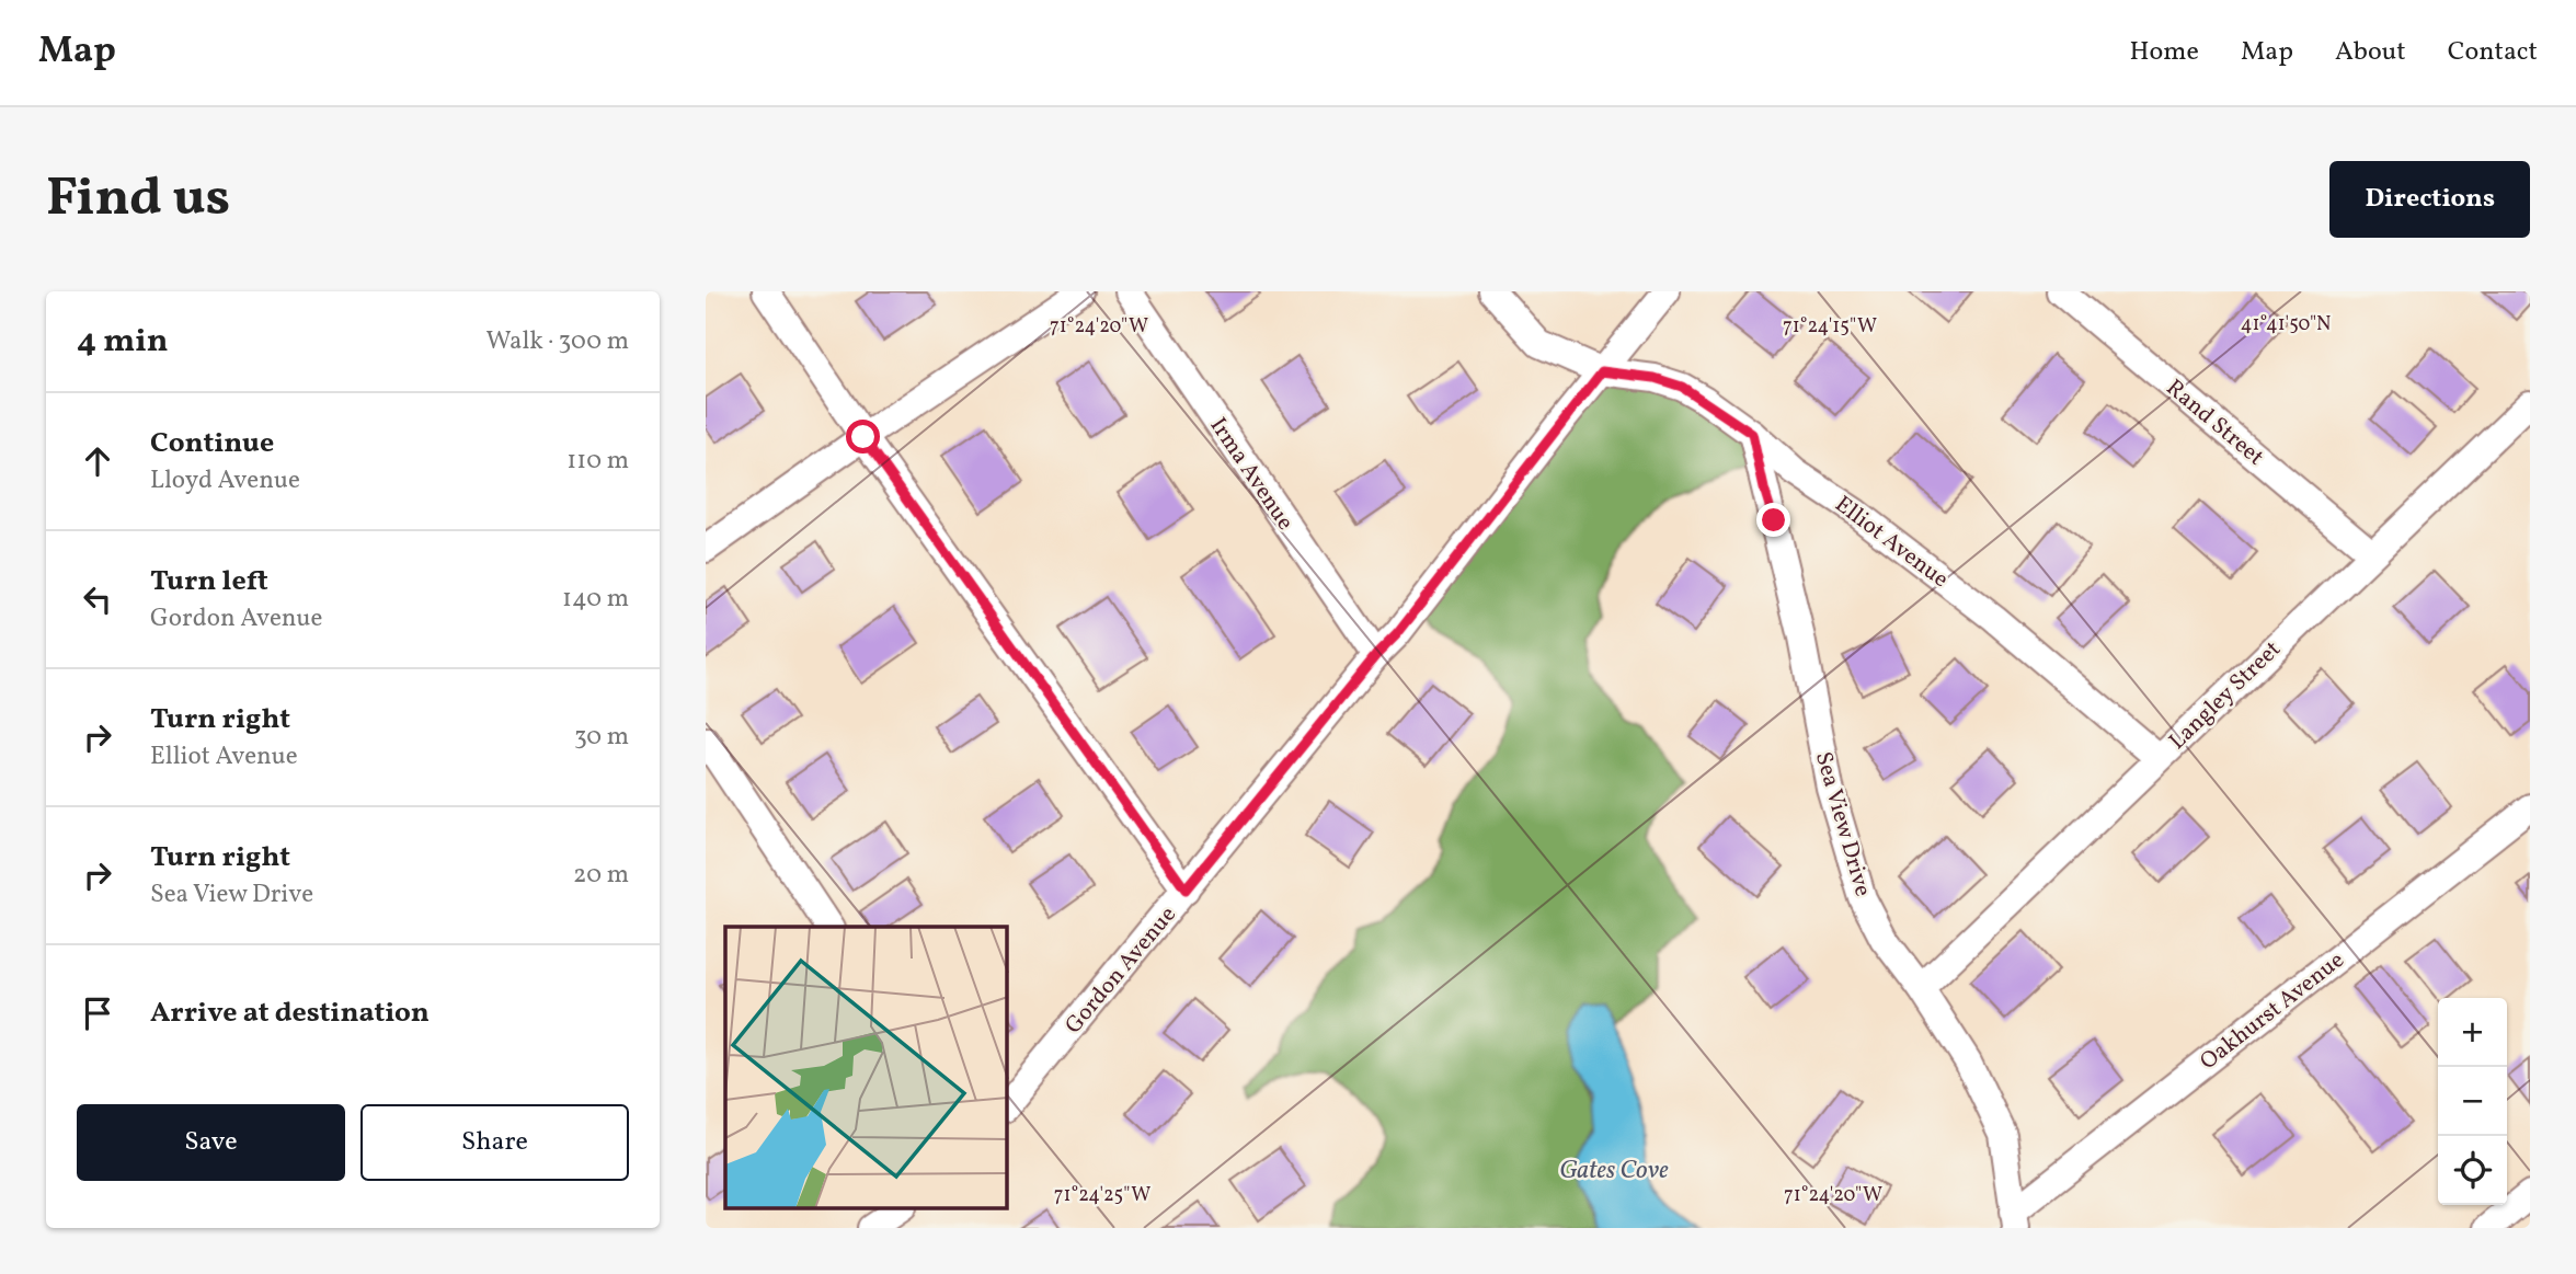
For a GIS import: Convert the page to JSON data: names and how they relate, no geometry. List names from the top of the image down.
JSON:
{
  "streets": {
    "street": [
      "Rand Street",
      "Irma Avenue",
      "Elliot Avenue",
      "Langley Street",
      "Sea View Drive",
      "Gordon Avenue",
      "Oakhurst Avenue"
    ]
  },
  "crossings": [
    ["Rand Street", "Langley Street"],
    ["Irma Avenue", "Gordon Avenue"],
    ["Elliot Avenue", "Langley Street"],
    ["Elliot Avenue", "Sea View Drive"],
    ["Elliot Avenue", "Gordon Avenue"],
    ["Langley Street", "Sea View Drive"],
    ["Sea View Drive", "Oakhurst Avenue"]
  ],
  "water": ["Gates Cove"],
  "page": {
    "header": "Map",
    "nav": [
      "Home",
      "Map",
      "About",
      "Contact"
    ],
    "buttons": [
      "Directions",
      ["Save", "Share"]
    ],
    "title": "Find us",
    "heading": ["4 min", "Walk · 300 m"],
    "list": [
      ["Continue", "Lloyd Avenue", "110 m"],
      ["Turn left", "Gordon Avenue", "140 m"],
      ["Turn right", "Elliot Avenue", "30 m"],
      ["Turn right", "Sea View Drive", "20 m"],
      "Arrive at destination"
    ],
    "map_buttons": ["+", "−"]
  },
  "coordinates": [
    "41°41'50\"N",
    "71°24'20\"W",
    "71°24'15\"W",
    "71°24'25\"W"
  ]
}
